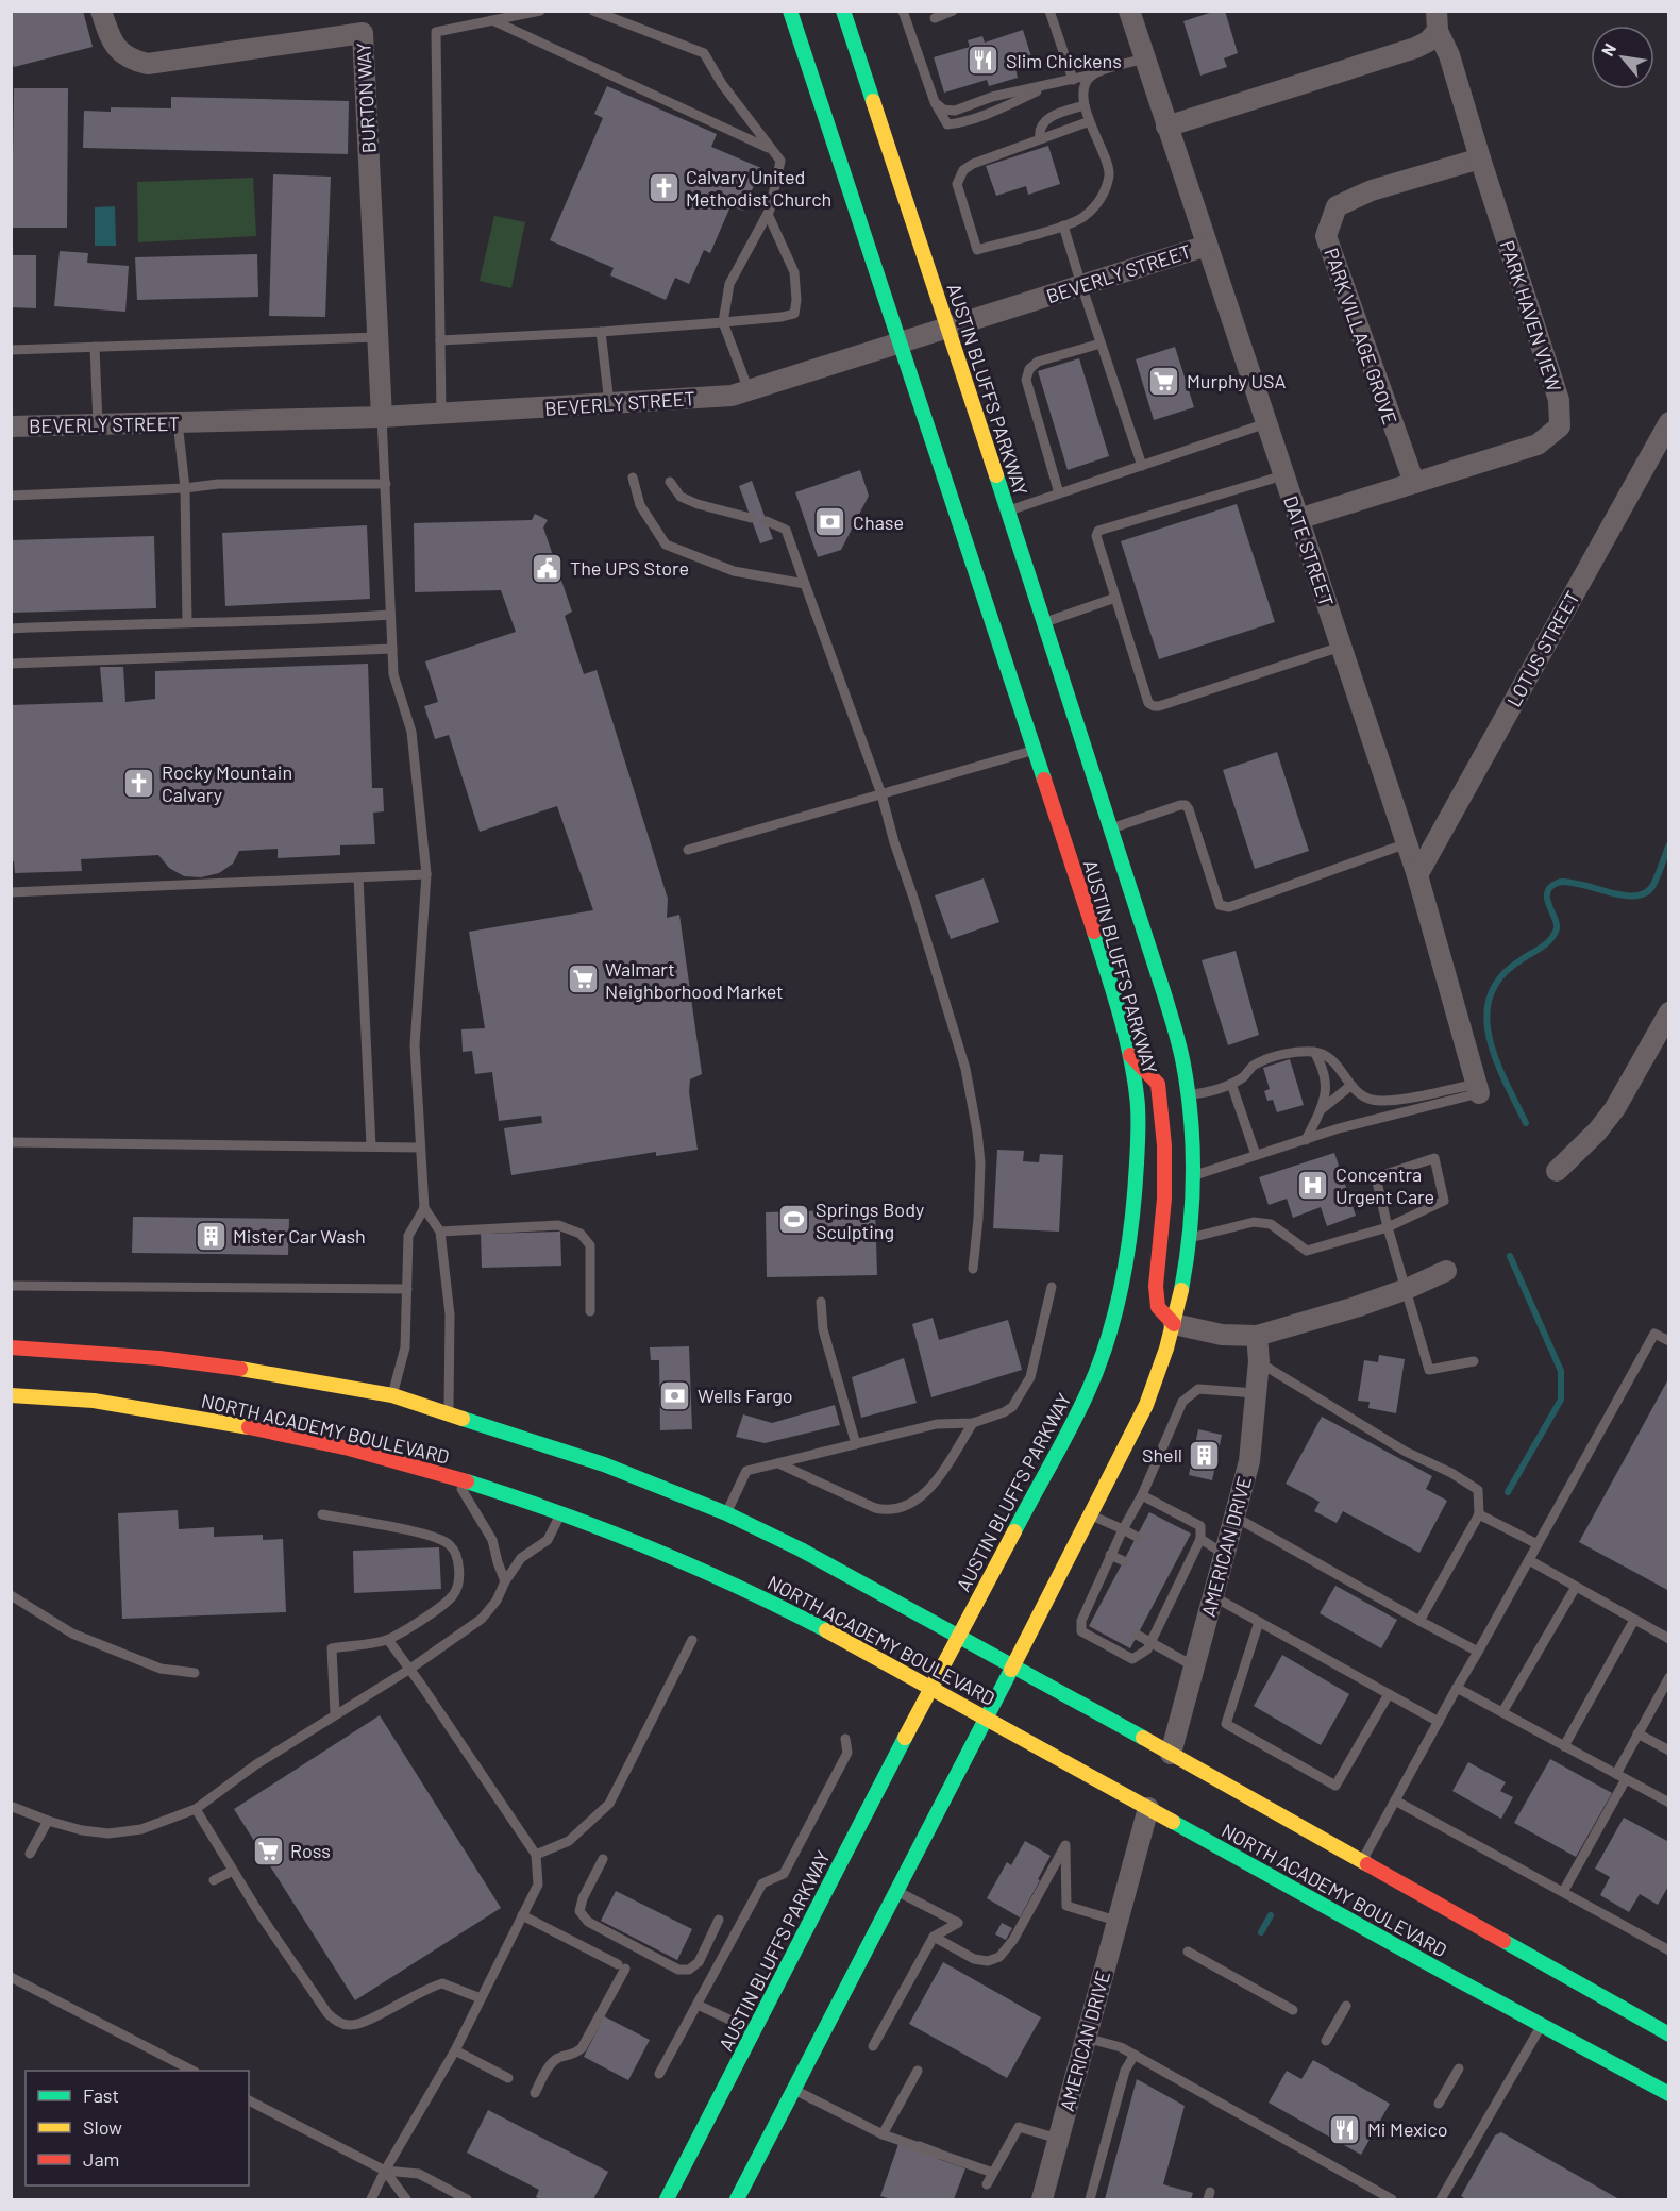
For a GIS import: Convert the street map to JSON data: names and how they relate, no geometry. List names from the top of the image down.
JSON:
{
  "streets": {
    "main road": ["AUSTIN BLUFFS PARKWAY", "NORTH ACADEMY BOULEVARD"],
    "street": [
      "BURTON WAY",
      "BEVERLY STREET",
      "PARK HAVEN VIEW",
      "PARK VILLAGE GROVE",
      "DATE STREET",
      "LOTUS STREET",
      "AMERICAN DRIVE"
    ]
  },
  "crossings": [
    ["BURTON WAY", "BEVERLY STREET"],
    ["BEVERLY STREET", "AUSTIN BLUFFS PARKWAY"],
    ["BEVERLY STREET", "DATE STREET"],
    ["PARK HAVEN VIEW", "PARK VILLAGE GROVE"],
    ["PARK HAVEN VIEW", "DATE STREET"],
    ["AUSTIN BLUFFS PARKWAY", "NORTH ACADEMY BOULEVARD"],
    ["DATE STREET", "LOTUS STREET"],
    ["NORTH ACADEMY BOULEVARD", "AMERICAN DRIVE"]
  ],
  "places": {
    "restaurant": ["Slim Chickens", "Mi Mexico"],
    "church": ["Calvary United Methodist Church", "Rocky Mountain Calvary"],
    "supermarket": ["Murphy USA", "Walmart Neighborhood Market", "Ross"],
    "bank": ["Chase", "Wells Fargo"],
    "public building": ["The UPS Store"],
    "hospital": ["Concentra Urgent Care"],
    "sports": ["Springs Body Sculpting"],
    "building": ["Mister Car Wash", "Shell"]
  },
  "legend": ["Fast", "Slow", "Jam"],
  "north": "top left"
}
